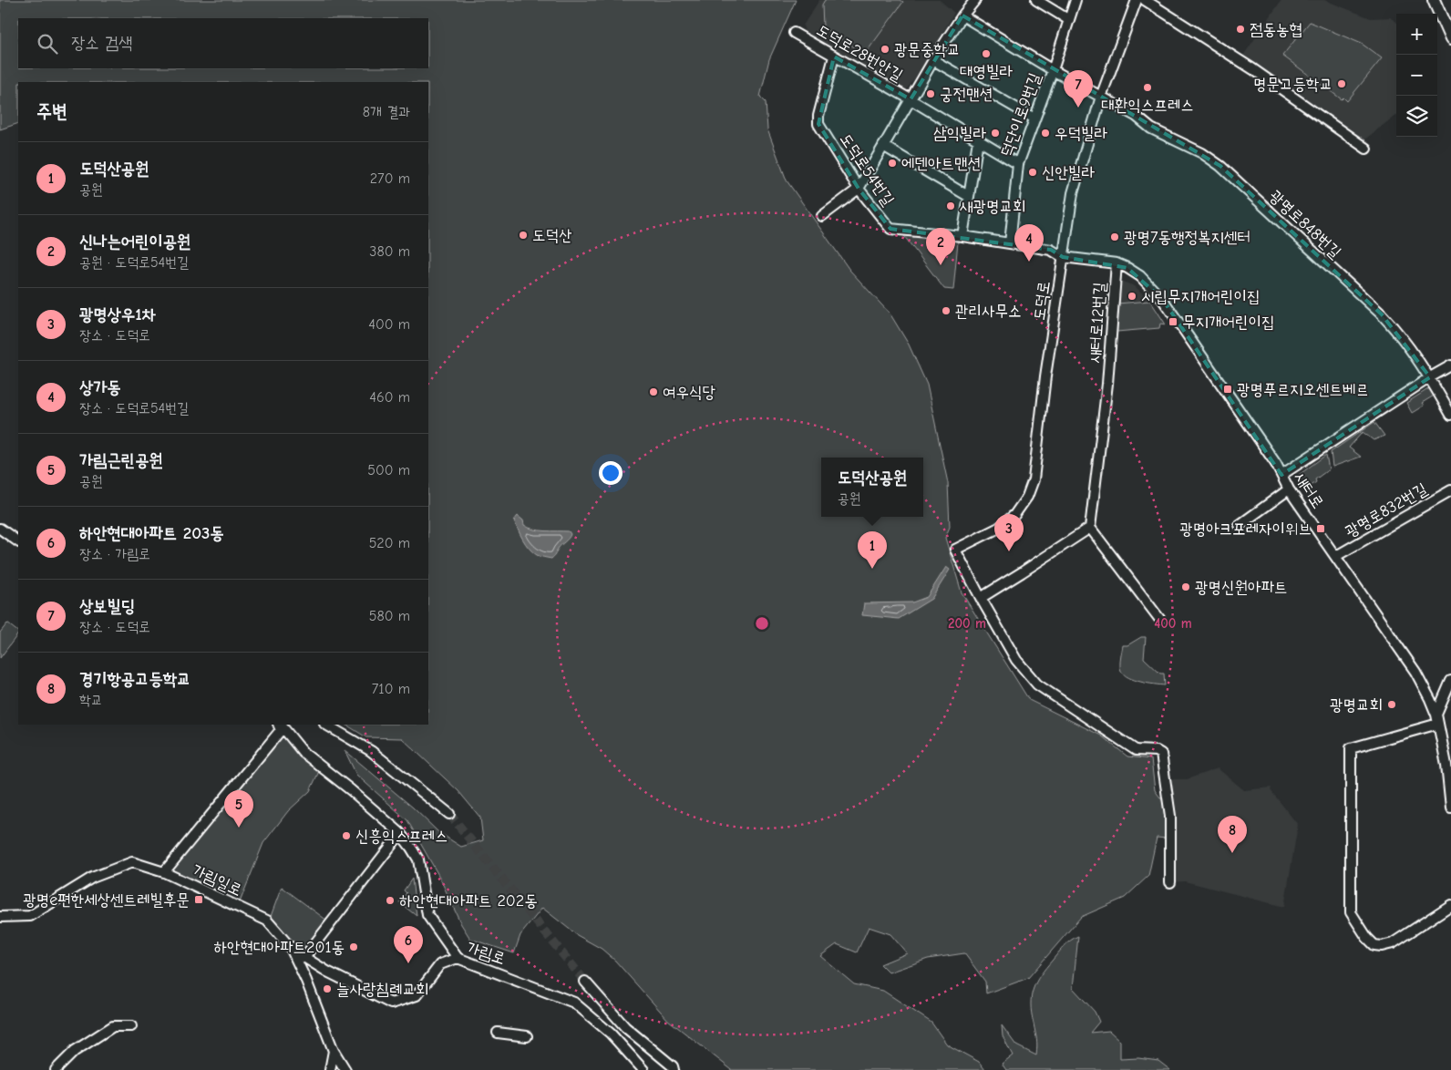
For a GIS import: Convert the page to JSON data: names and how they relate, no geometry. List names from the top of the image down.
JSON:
{
  "streets": {
    "street": [
      "도덕로28번안길",
      "덕단이로9번길",
      "도덕로54번길",
      "광명로848번길",
      "도덕로",
      "새터로12번길",
      "새터로",
      "광명로832번길",
      "가림일로",
      "가림로"
    ]
  },
  "crossings": [
    ["도덕로28번안길", "덕단이로9번길"],
    ["도덕로28번안길", "도덕로54번길"],
    ["도덕로28번안길", "광명로848번길"],
    ["덕단이로9번길", "도덕로54번길"],
    ["덕단이로9번길", "광명로848번길"],
    ["도덕로54번길", "도덕로"],
    ["도덕로54번길", "새터로"],
    ["광명로848번길", "도덕로"],
    ["도덕로", "새터로"],
    ["새터로12번길", "새터로"],
    ["새터로", "광명로832번길"],
    ["가림일로", "가림로"]
  ],
  "places": {
    "other": [
      "점동농협",
      "광문중학교",
      "대영빌라",
      "명문고등학교",
      "대환익스프레스",
      "궁전맨션",
      "삼익빌라",
      "우덕빌라",
      "에덴아트맨션",
      "신안빌라",
      "새광명교회",
      "도덕산",
      "광명7동행정복지센터",
      "시립무지개어린이집",
      "관리사무소",
      "여우식당",
      "광명신원아파트",
      "광명교회",
      "신흥익스프레스",
      "하안현대아파트 202동",
      "하안현대아파트201동",
      "늘사랑침례교회"
    ],
    "transit": [
      "무지개어린이집",
      "광명푸르지오센트베르",
      "광명아크포레자이위브",
      "광명e편한세상센트레빌후문"
    ]
  },
  "page": {
    "map_buttons": ["+", "−"],
    "search": "장소 검색",
    "pins": [
      "7",
      "4",
      "2",
      "3",
      "1",
      "5",
      "8",
      "6"
    ],
    "heading": ["주변", "8개 결과"],
    "list": [
      {
        "mark": "1",
        "name": "도덕산공원",
        "note": "공원",
        "value": "270 m"
      },
      {
        "mark": "2",
        "name": "신나는어린이공원",
        "note": "공원 · 도덕로54번길",
        "value": "380 m"
      },
      {
        "mark": "3",
        "name": "광명상우1차",
        "note": "장소 · 도덕로",
        "value": "400 m"
      },
      {
        "mark": "4",
        "name": "상가동",
        "note": "장소 · 도덕로54번길",
        "value": "460 m"
      },
      {
        "mark": "5",
        "name": "가림근린공원",
        "note": "공원",
        "value": "500 m"
      },
      {
        "mark": "6",
        "name": "하안현대아파트 203동",
        "note": "장소 · 가림로",
        "value": "520 m"
      },
      {
        "mark": "7",
        "name": "상보빌딩",
        "note": "장소 · 도덕로",
        "value": "580 m"
      },
      {
        "mark": "8",
        "name": "경기항공고등학교",
        "note": "학교",
        "value": "710 m"
      }
    ],
    "popup": ["도덕산공원", "공원"]
  },
  "rings": ["200 m", "400 m"]
}
